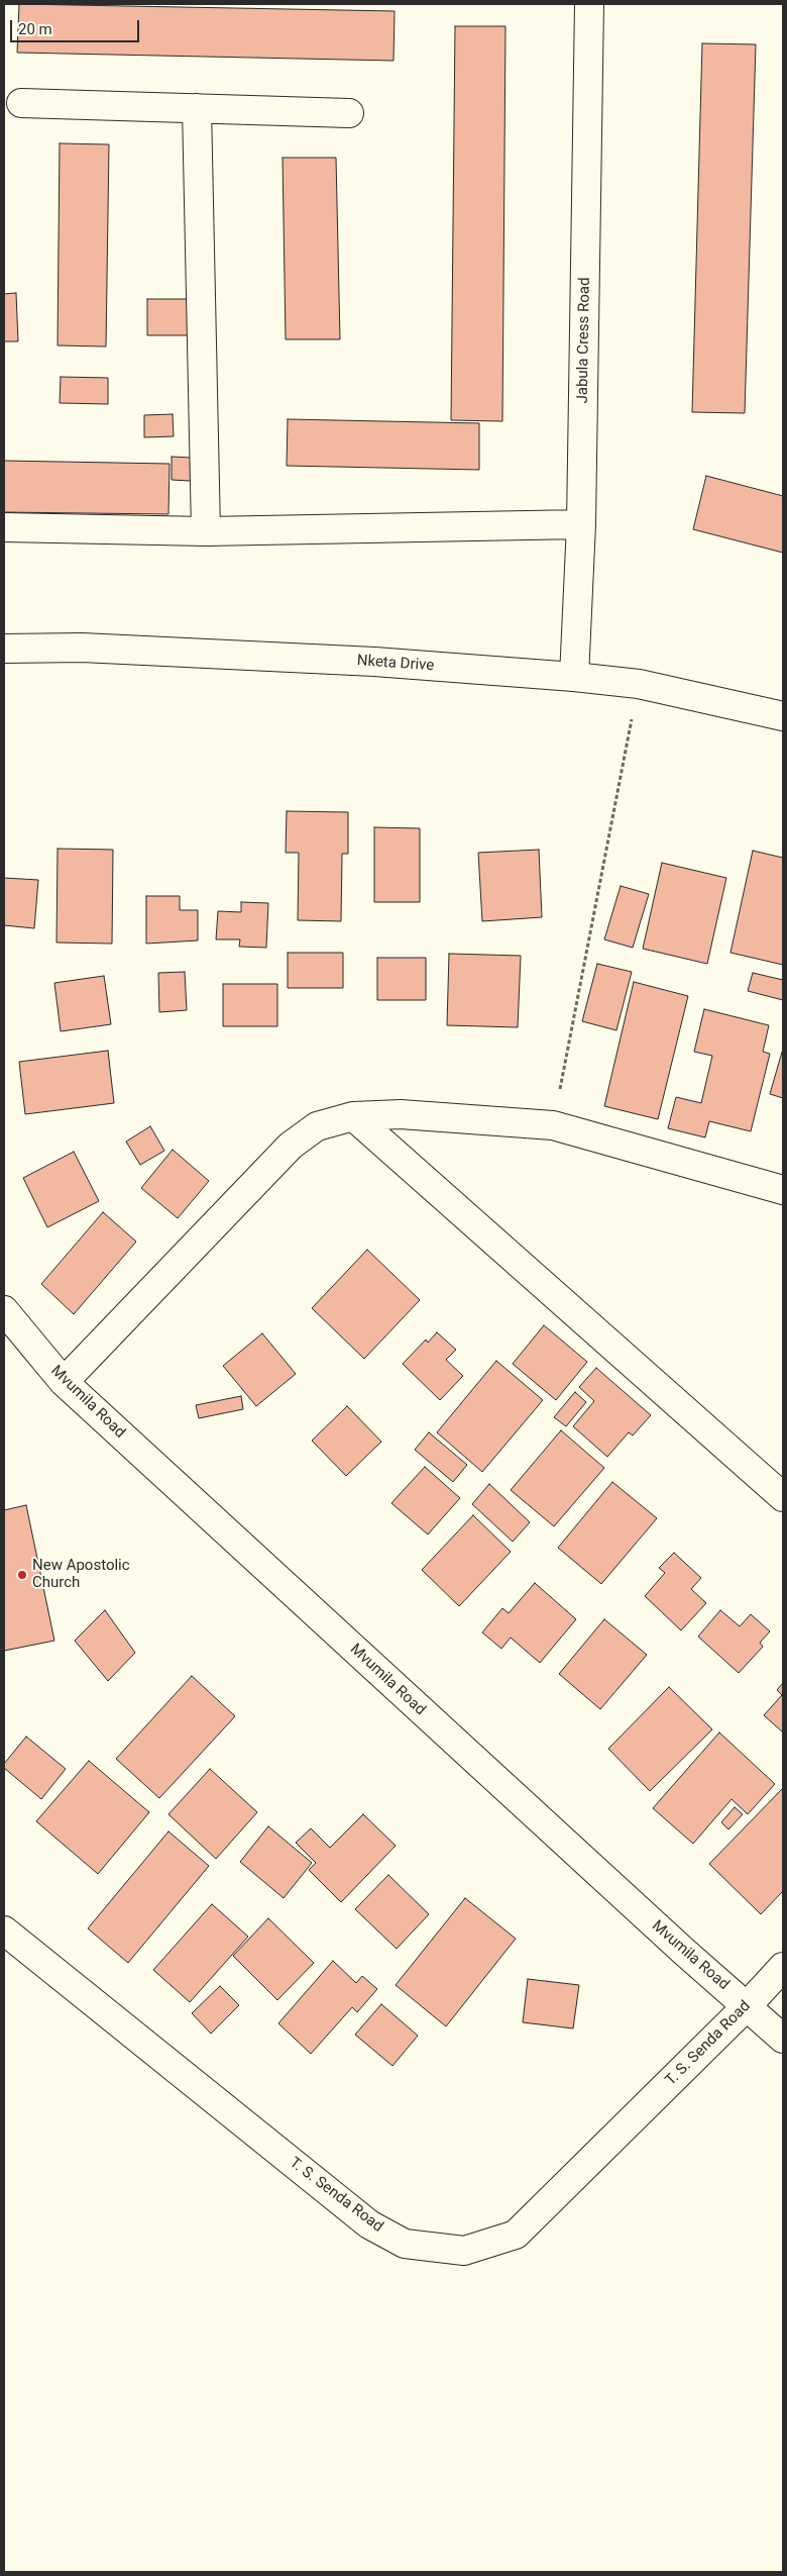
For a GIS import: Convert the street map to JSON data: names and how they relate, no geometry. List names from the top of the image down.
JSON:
{
  "streets": {
    "street": [
      "Jabula Cress Road",
      "Nketa Drive",
      "Mvumila Road",
      "T. S. Senda Road"
    ]
  },
  "crossings": [
    ["Jabula Cress Road", "Nketa Drive"],
    ["Mvumila Road", "T. S. Senda Road"]
  ],
  "places": ["New Apostolic Church"],
  "scale_bar": "20 m"
}
